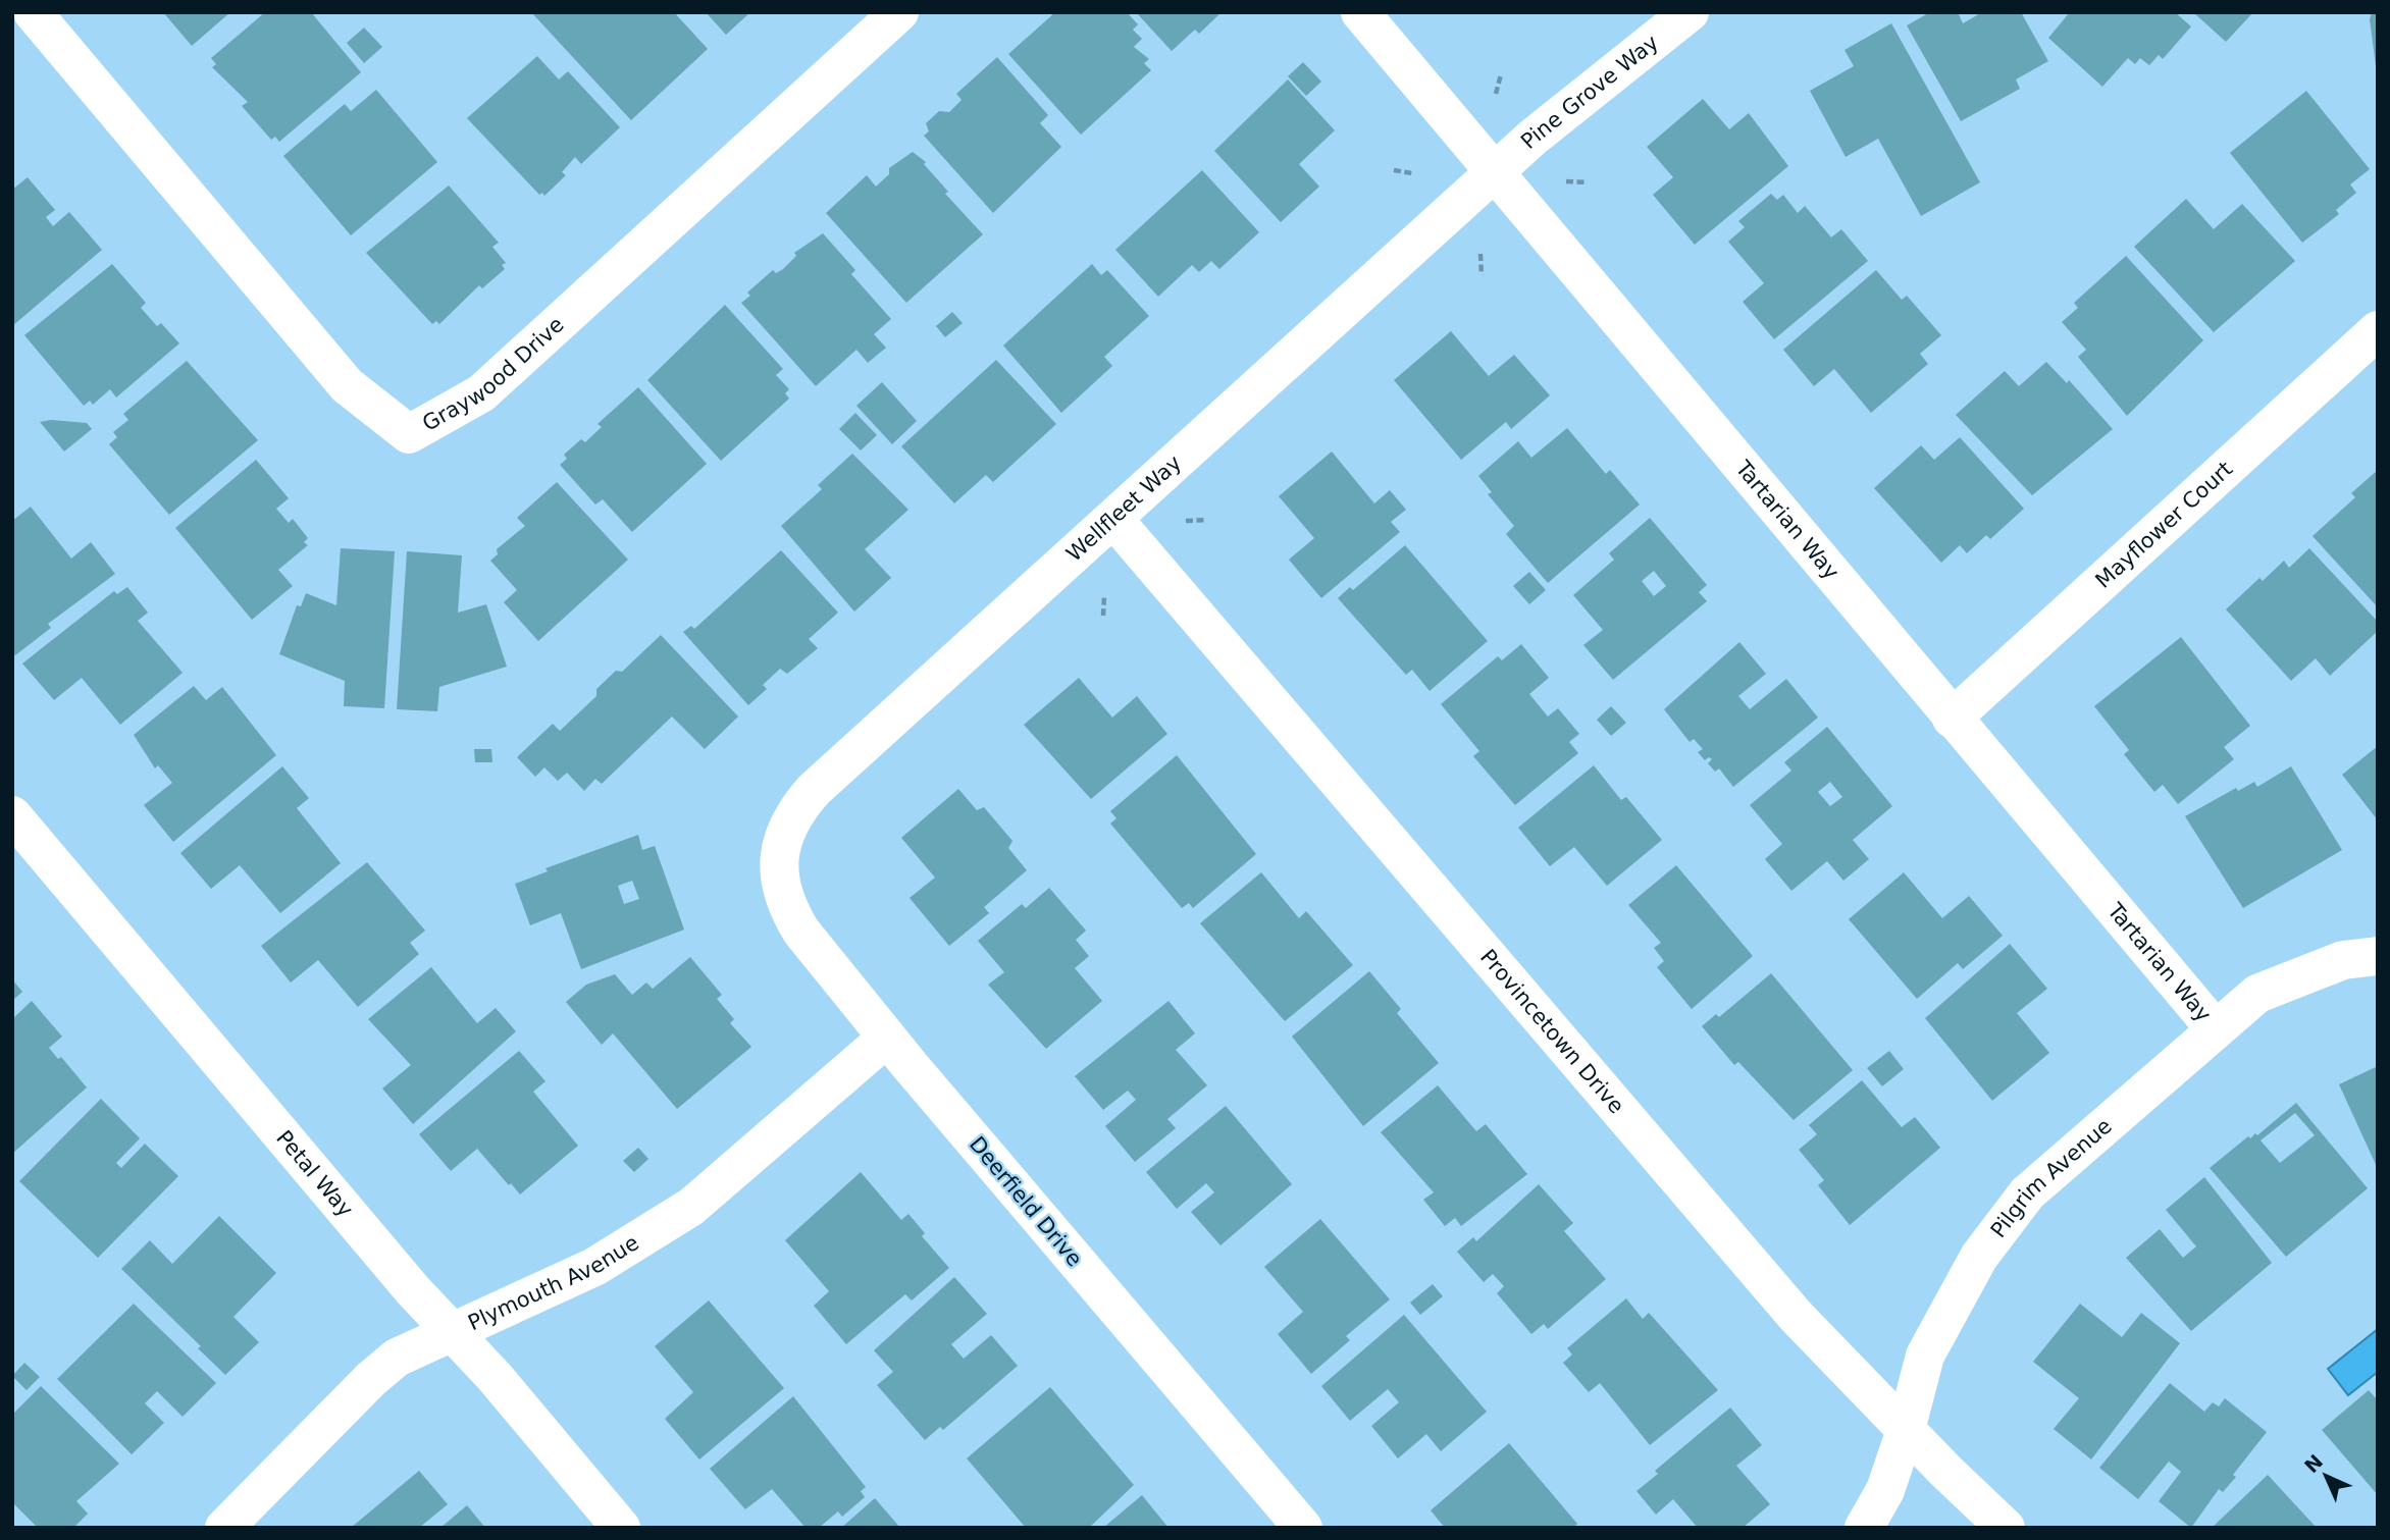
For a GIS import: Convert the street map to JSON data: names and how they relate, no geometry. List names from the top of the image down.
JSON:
{
  "streets": {
    "street": [
      "Pine Grove Way",
      "Graywood Drive",
      "Wellfleet Way",
      "Tartarian Way",
      "Mayflower Court",
      "Provincetown Drive",
      "Petal Way",
      "Pilgrim Avenue",
      "Deerfield Drive",
      "Plymouth Avenue"
    ]
  },
  "crossings": [
    ["Pine Grove Way", "Wellfleet Way"],
    ["Pine Grove Way", "Tartarian Way"],
    ["Wellfleet Way", "Tartarian Way"],
    ["Wellfleet Way", "Provincetown Drive"],
    ["Wellfleet Way", "Deerfield Drive"],
    ["Tartarian Way", "Mayflower Court"],
    ["Tartarian Way", "Pilgrim Avenue"],
    ["Provincetown Drive", "Pilgrim Avenue"],
    ["Petal Way", "Plymouth Avenue"],
    ["Deerfield Drive", "Plymouth Avenue"]
  ],
  "north": "top left"
}
